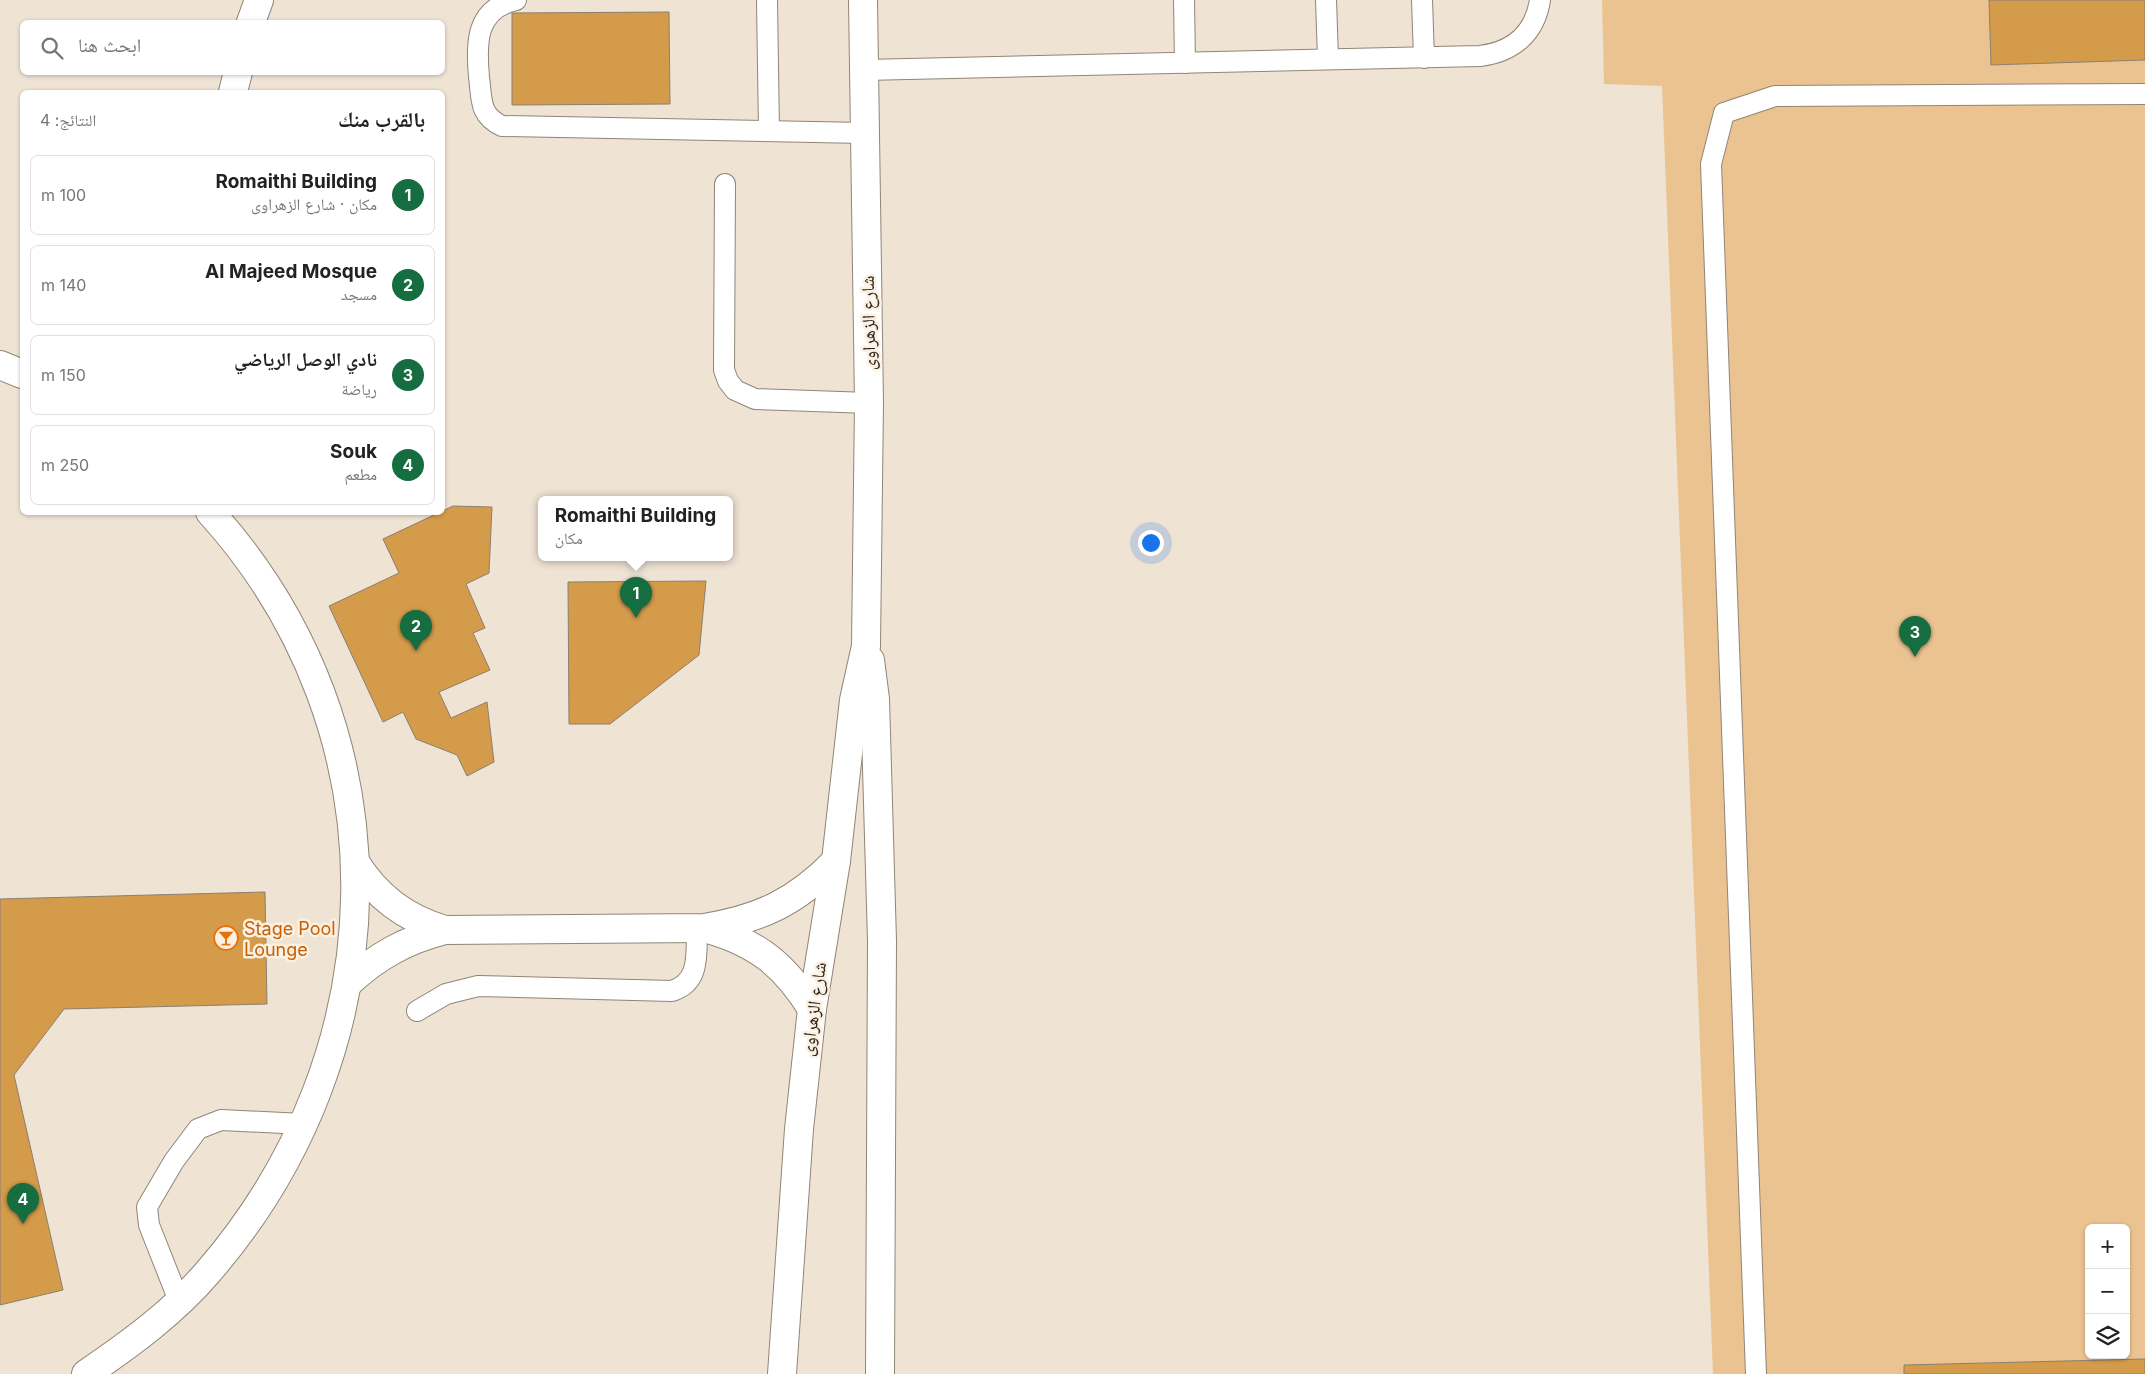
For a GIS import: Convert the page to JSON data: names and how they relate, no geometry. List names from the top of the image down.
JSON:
{
  "streets": {
    "main road": ["شارع الزهراوى"]
  },
  "places": {
    "bar": ["Stage Pool Lounge"]
  },
  "page": {
    "search": "ابحث هنا",
    "heading": ["بالقرب منك", "النتائج: 4"],
    "list": [
      {
        "mark": "1",
        "name": "Romaithi Building",
        "note": "مكان · شارع الزهراوى",
        "value": "100 m"
      },
      {
        "mark": "2",
        "name": "Al Majeed Mosque",
        "note": "مسجد",
        "value": "140 m"
      },
      {
        "mark": "3",
        "name": "نادي الوصل الرياضي",
        "note": "رياضة",
        "value": "150 m"
      },
      {
        "mark": "4",
        "name": "Souk",
        "note": "مطعم",
        "value": "250 m"
      }
    ],
    "popup": ["Romaithi Building", "مكان"],
    "pins": [
      "1",
      "2",
      "3",
      "4"
    ],
    "map_buttons": ["+", "−"]
  }
}
